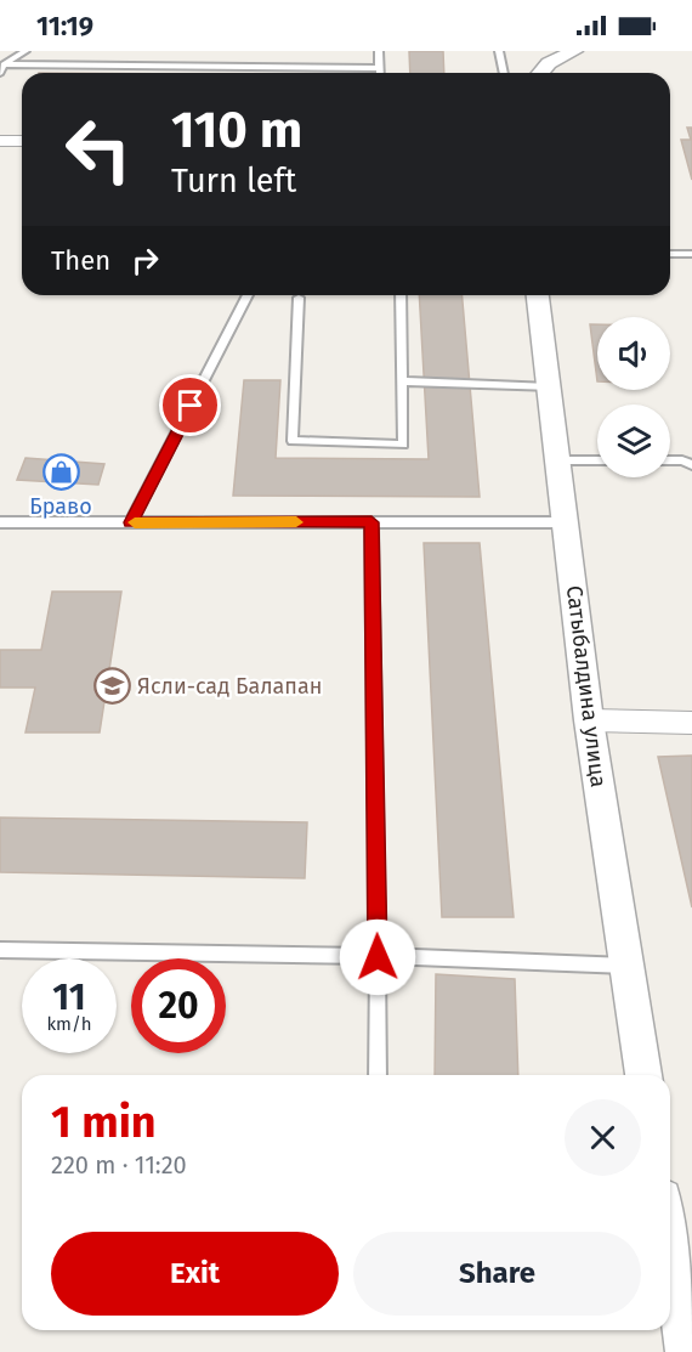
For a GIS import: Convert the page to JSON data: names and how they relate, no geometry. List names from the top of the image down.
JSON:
{
  "streets": {
    "street": ["Сатыбалдина улица"]
  },
  "places": {
    "shop": ["Браво"],
    "school or university": ["Ясли-сад Балапан"]
  },
  "page": {
    "status": "11:19",
    "turn": ["110 m", "Turn left"],
    "then": "Then",
    "speed": "11 km/h",
    "limit": "20",
    "heading": ["1 min", "220 m · 11:20"],
    "buttons": ["Exit", "Share"]
  }
}
